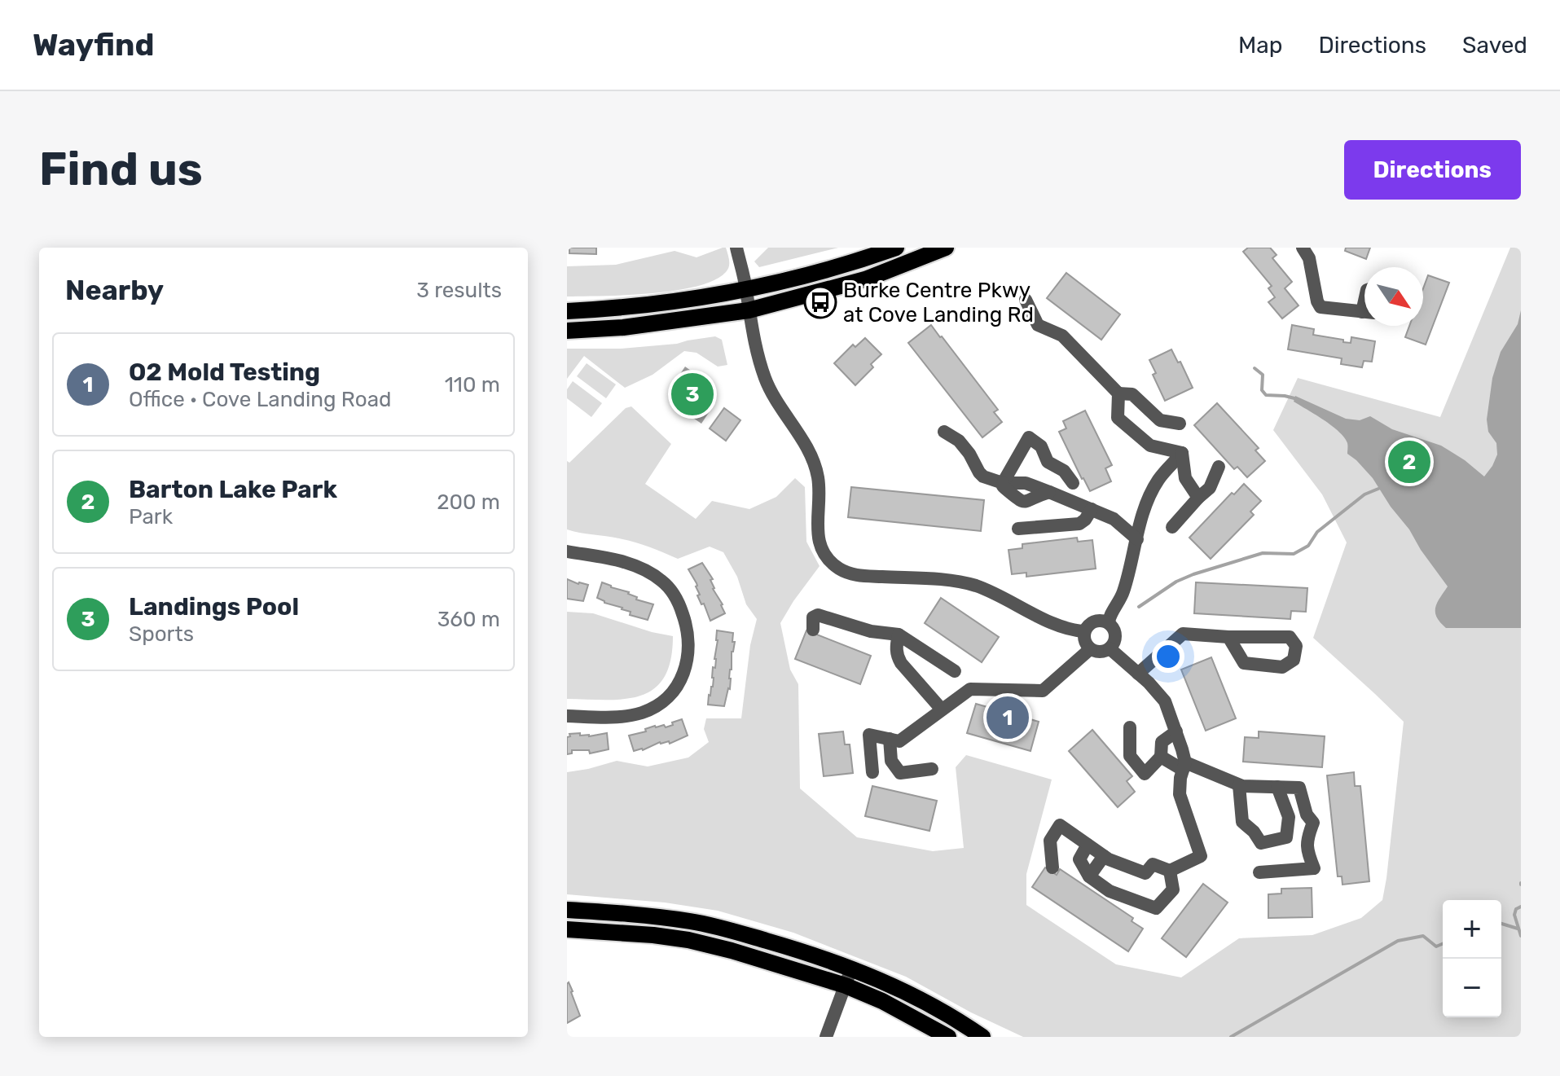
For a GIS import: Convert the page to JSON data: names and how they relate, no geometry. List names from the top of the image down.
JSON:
{
  "places": {
    "bus stop": ["Burke Centre Pkwy at Cove Landing Rd"]
  },
  "north": "bottom right",
  "page": {
    "header": "Wayfind",
    "nav": ["Map", "Directions", "Saved"],
    "buttons": "Directions",
    "title": "Find us",
    "heading": ["Nearby", "3 results"],
    "list": [
      {
        "mark": "1",
        "name": "O2 Mold Testing",
        "note": "Office · Cove Landing Road",
        "value": "110 m"
      },
      {
        "mark": "2",
        "name": "Barton Lake Park",
        "note": "Park",
        "value": "200 m"
      },
      {
        "mark": "3",
        "name": "Landings Pool",
        "note": "Sports",
        "value": "360 m"
      }
    ],
    "pins": ["3", "2", "1"],
    "map_buttons": ["+", "−"]
  }
}
